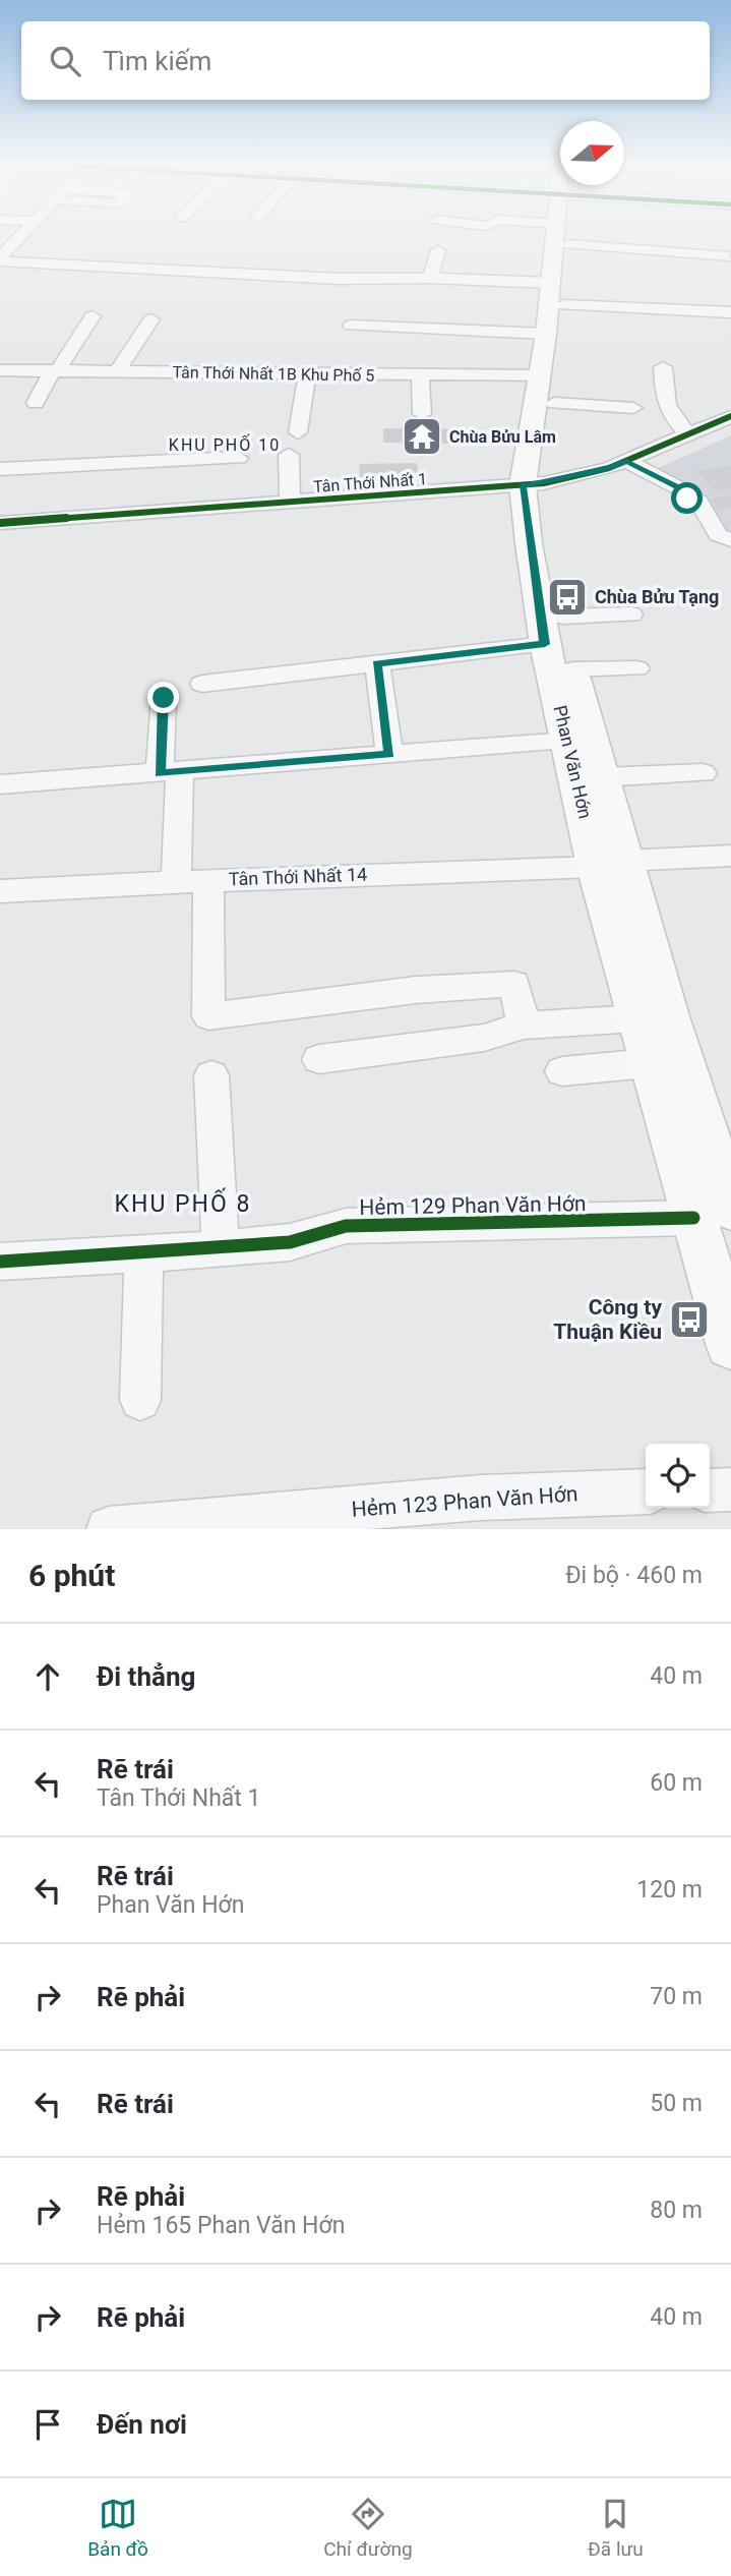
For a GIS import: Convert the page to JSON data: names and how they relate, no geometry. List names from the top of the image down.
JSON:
{
  "streets": {
    "main road": ["Phan Văn Hớn"],
    "street": [
      "Tân Thới Nhất 1B Khu Phố 5",
      "Tân Thới Nhất 1",
      "Tân Thới Nhất 14",
      "Hẻm 129 Phan Văn Hớn",
      "Hẻm 123 Phan Văn Hớn"
    ]
  },
  "crossings": [
    ["Tân Thới Nhất 1B Khu Phố 5", "Phan Văn Hớn"],
    ["Tân Thới Nhất 1", "Phan Văn Hớn"],
    ["Phan Văn Hớn", "Tân Thới Nhất 14"],
    ["Phan Văn Hớn", "Hẻm 129 Phan Văn Hớn"]
  ],
  "districts": ["KHU PHỐ 10", "KHU PHỐ 8"],
  "places": {
    "temple": ["Chùa Bửu Lâm"],
    "bus stop": ["Chùa Bửu Tạng", "Công ty Thuận Kiều"]
  },
  "north": "right",
  "page": {
    "search": "Tìm kiếm",
    "heading": ["6 phút", "Đi bộ · 460 m"],
    "list": [
      ["Đi thẳng", "40 m"],
      ["Rẽ trái", "Tân Thới Nhất 1", "60 m"],
      ["Rẽ trái", "Phan Văn Hớn", "120 m"],
      ["Rẽ phải", "70 m"],
      ["Rẽ trái", "50 m"],
      ["Rẽ phải", "Hẻm 165 Phan Văn Hớn", "80 m"],
      ["Rẽ phải", "40 m"],
      "Đến nơi"
    ],
    "nav": ["Bản đồ", "Chỉ đường", "Đã lưu"]
  }
}
